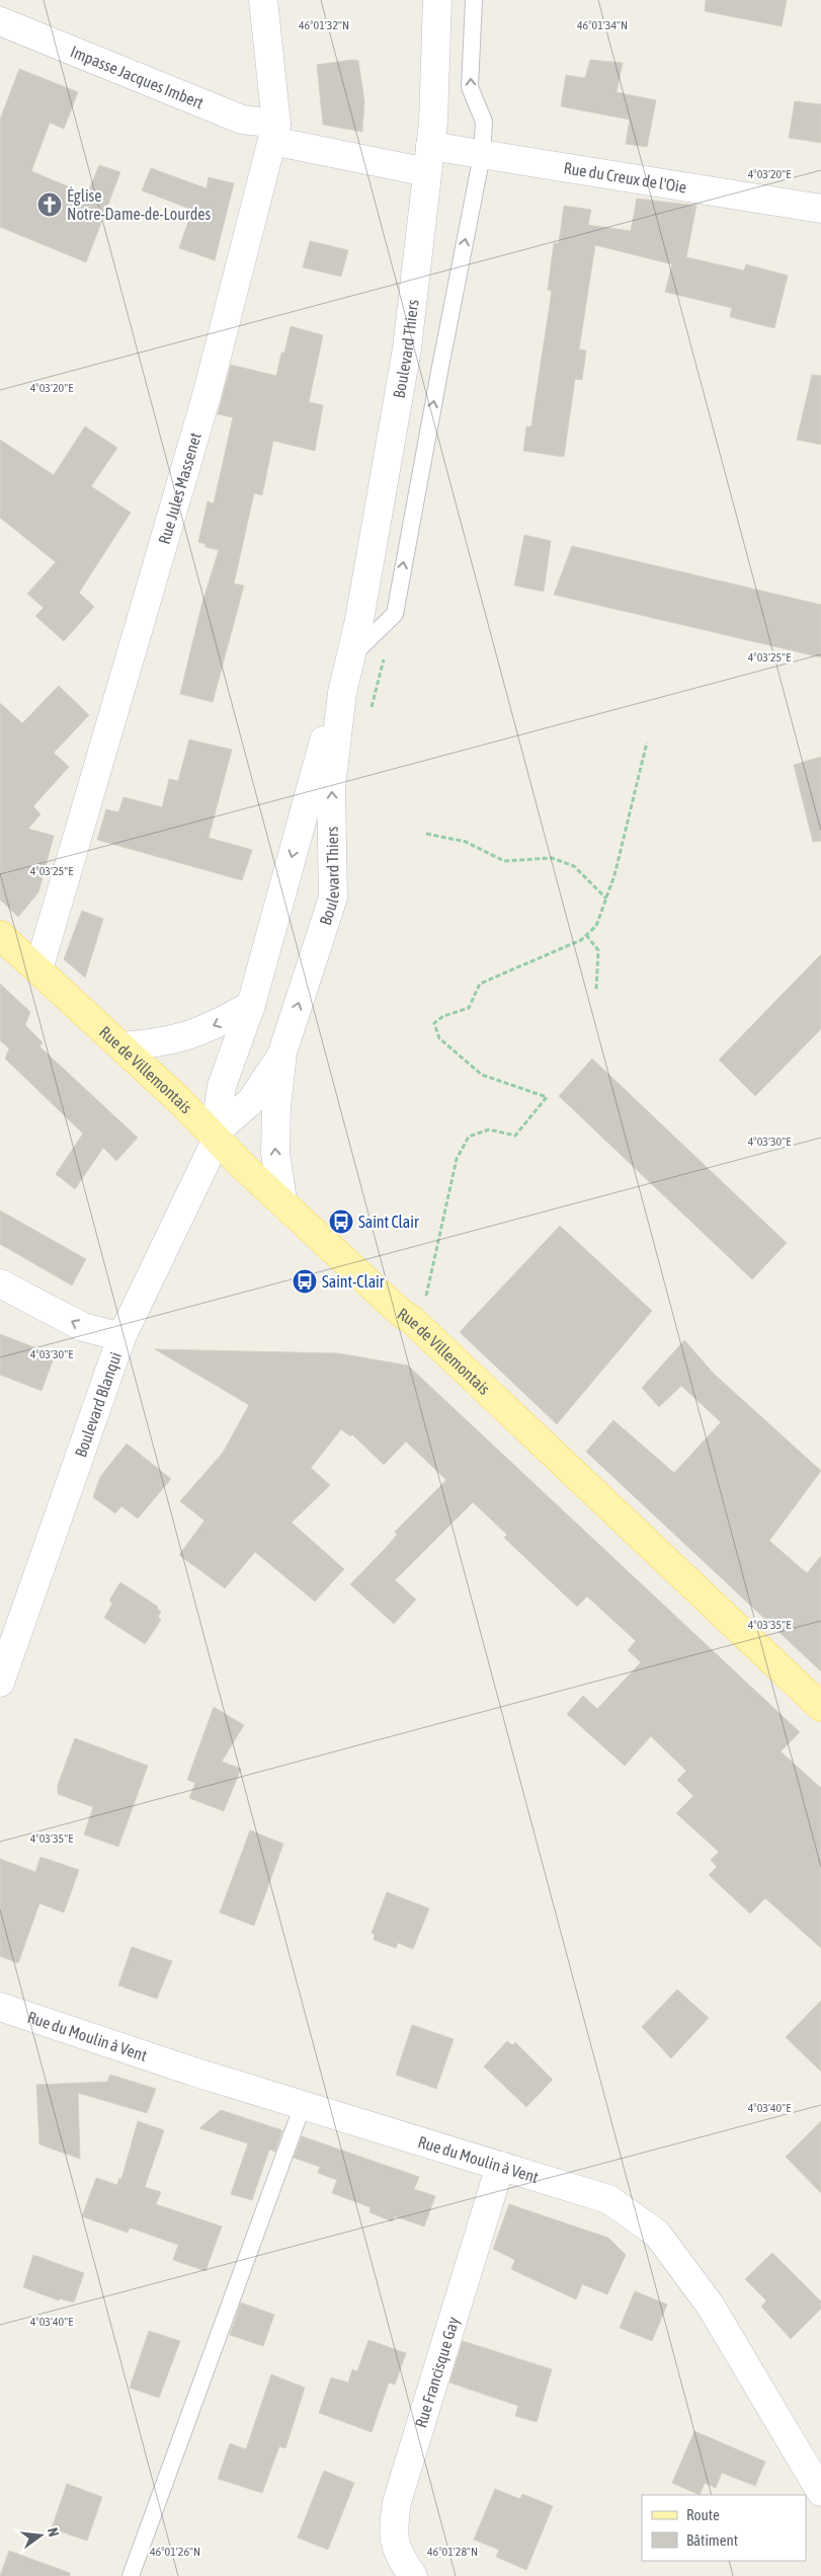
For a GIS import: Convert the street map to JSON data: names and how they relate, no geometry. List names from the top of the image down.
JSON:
{
  "streets": {
    "main road": ["Rue de Villemontais"],
    "street": [
      "Impasse Jacques Imbert",
      "Rue du Creux de l'Oie",
      "Boulevard Thiers",
      "Rue Jules Massenet",
      "Boulevard Blanqui",
      "Rue du Moulin à Vent",
      "Rue Francisque Gay"
    ]
  },
  "crossings": [
    ["Impasse Jacques Imbert", "Rue du Creux de l'Oie"],
    ["Impasse Jacques Imbert", "Boulevard Thiers"],
    ["Impasse Jacques Imbert", "Rue Jules Massenet"],
    ["Rue du Creux de l'Oie", "Boulevard Thiers"],
    ["Boulevard Thiers", "Rue de Villemontais"],
    ["Boulevard Thiers", "Boulevard Blanqui"],
    ["Rue Jules Massenet", "Rue de Villemontais"],
    ["Rue de Villemontais", "Boulevard Blanqui"],
    ["Rue du Moulin à Vent", "Rue Francisque Gay"]
  ],
  "places": {
    "church": ["Église Notre-Dame-de-Lourdes"],
    "bus stop": ["Saint Clair", "Saint-Clair"]
  },
  "legend": ["Route", "Bâtiment"],
  "north": "right",
  "coordinates": [
    "46°01'32\"N",
    "46°01'34\"N",
    "4°03'20\"E",
    "4°03'25\"E",
    "4°03'30\"E",
    "4°03'35\"E",
    "4°03'40\"E",
    "46°01'26\"N",
    "46°01'28\"N"
  ]
}
